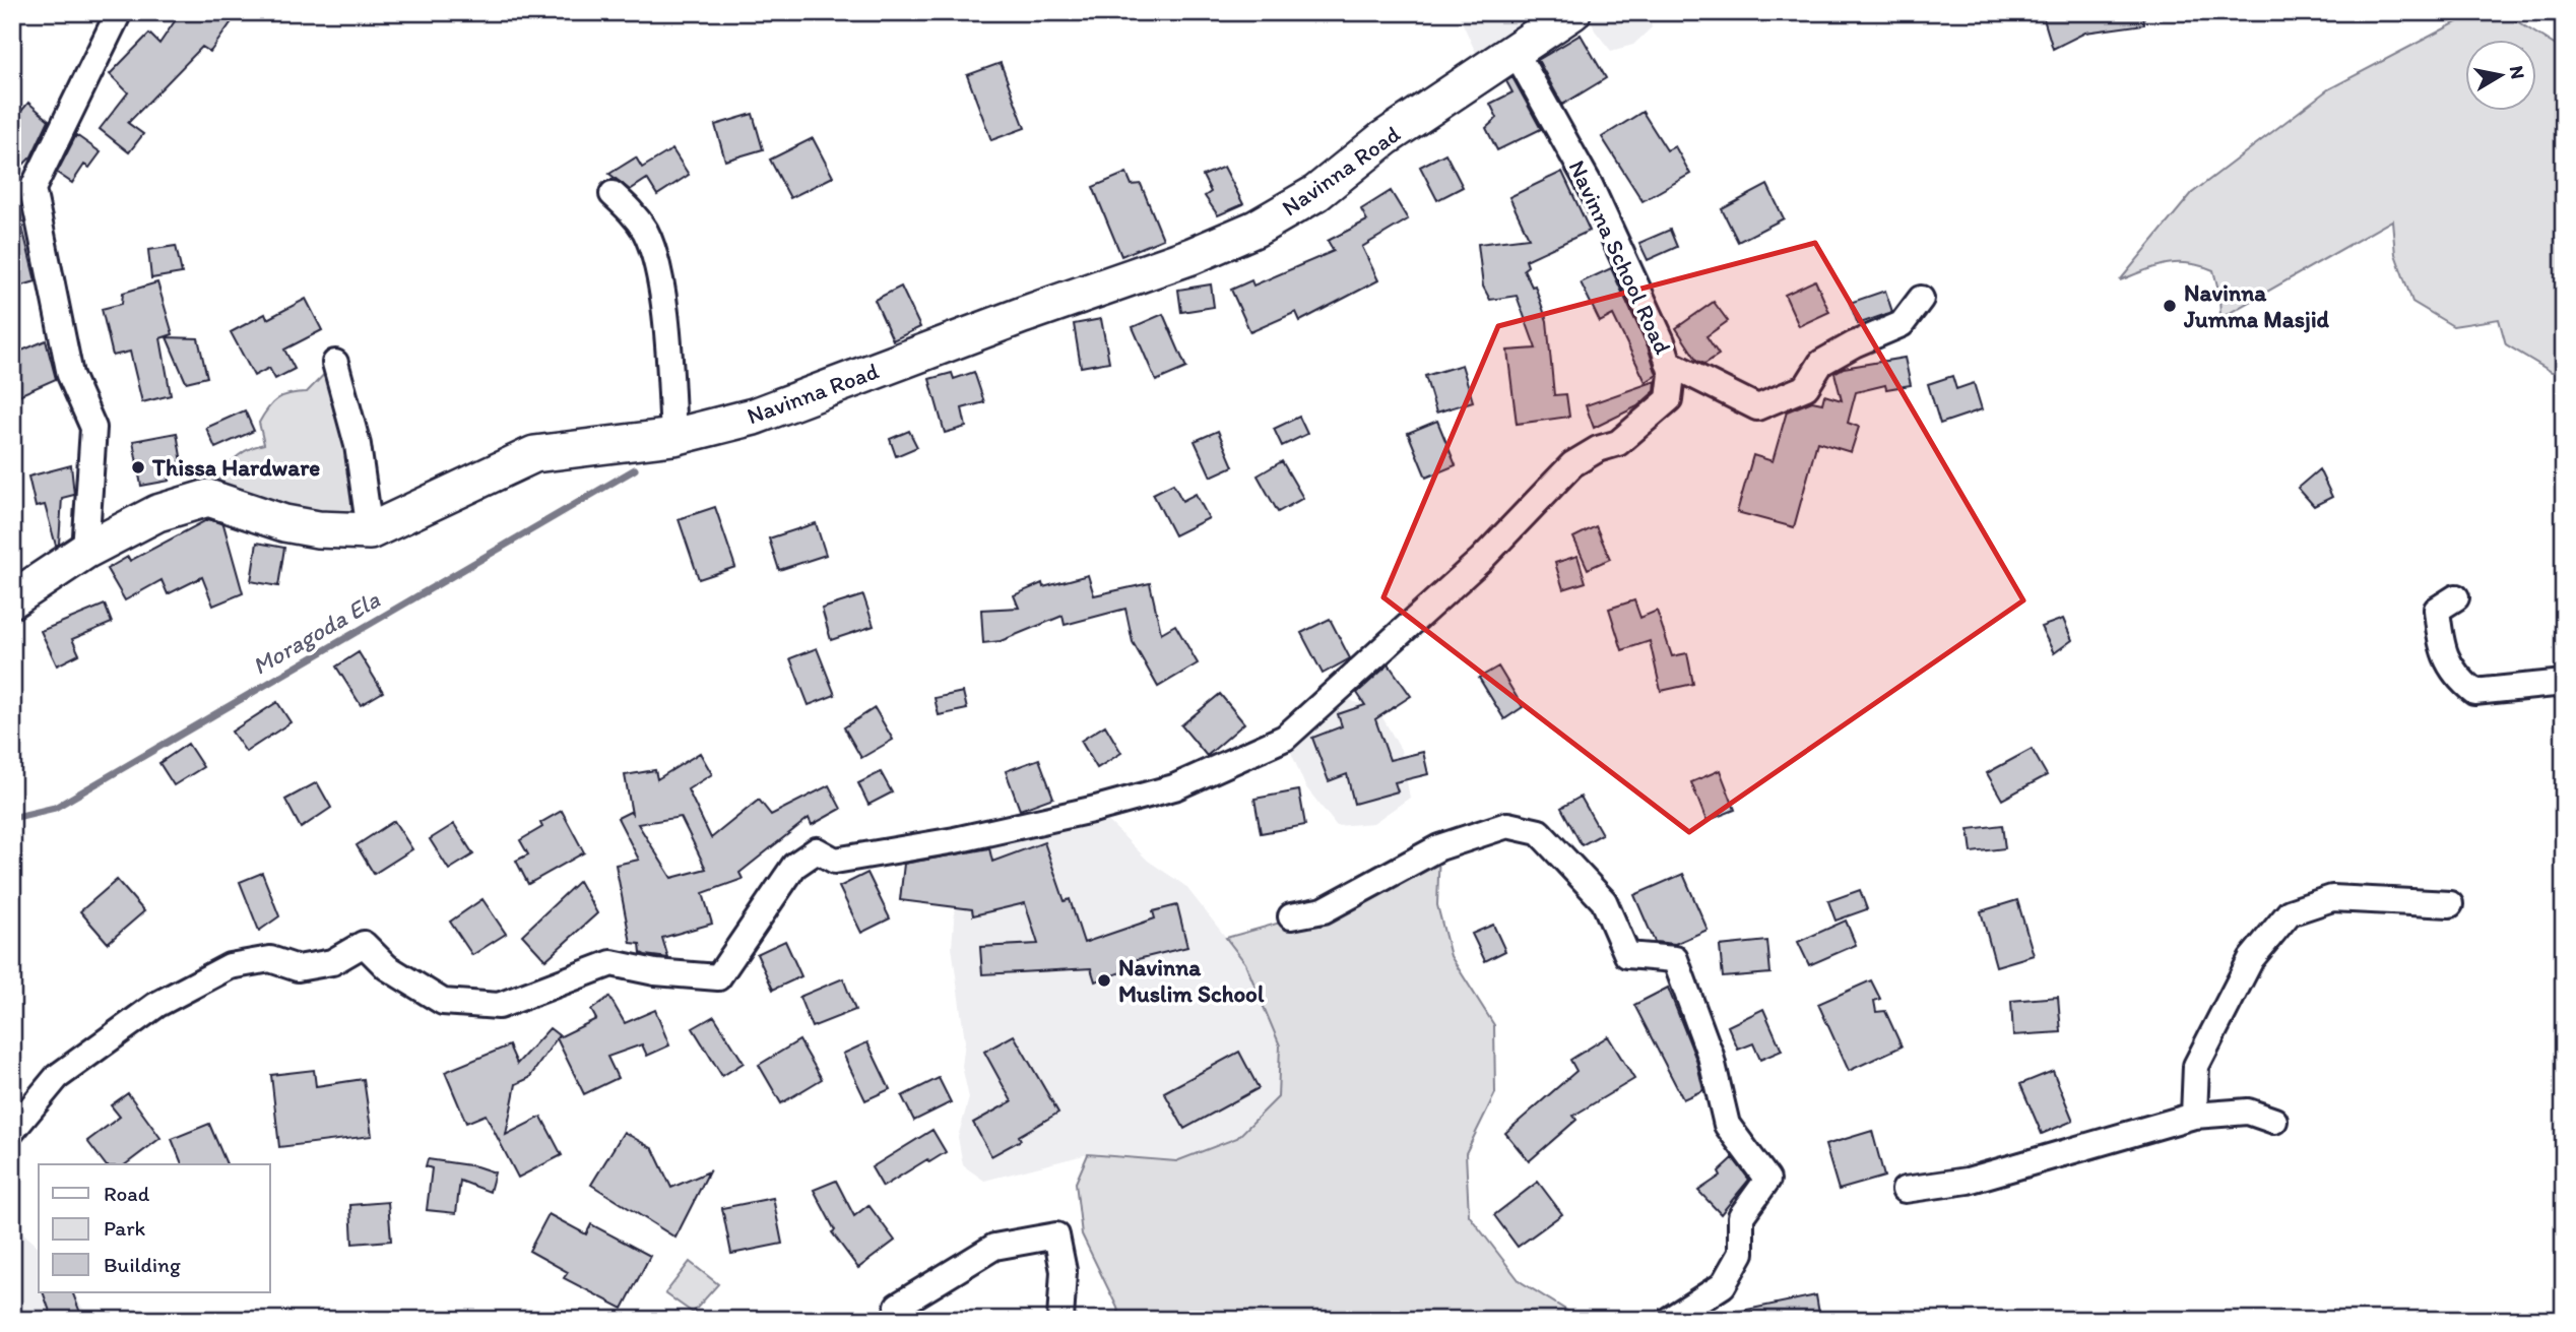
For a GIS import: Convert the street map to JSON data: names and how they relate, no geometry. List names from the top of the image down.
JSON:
{
  "streets": {
    "street": ["Navinna Road", "Navinna School Road"]
  },
  "crossings": [
    ["Navinna Road", "Navinna School Road"]
  ],
  "water": ["Moragoda Ela"],
  "places": ["Navinna Jumma Masjid", "Thissa Hardware", "Navinna Muslim School"],
  "legend": ["Road", "Park", "Building"],
  "north": "right"
}
